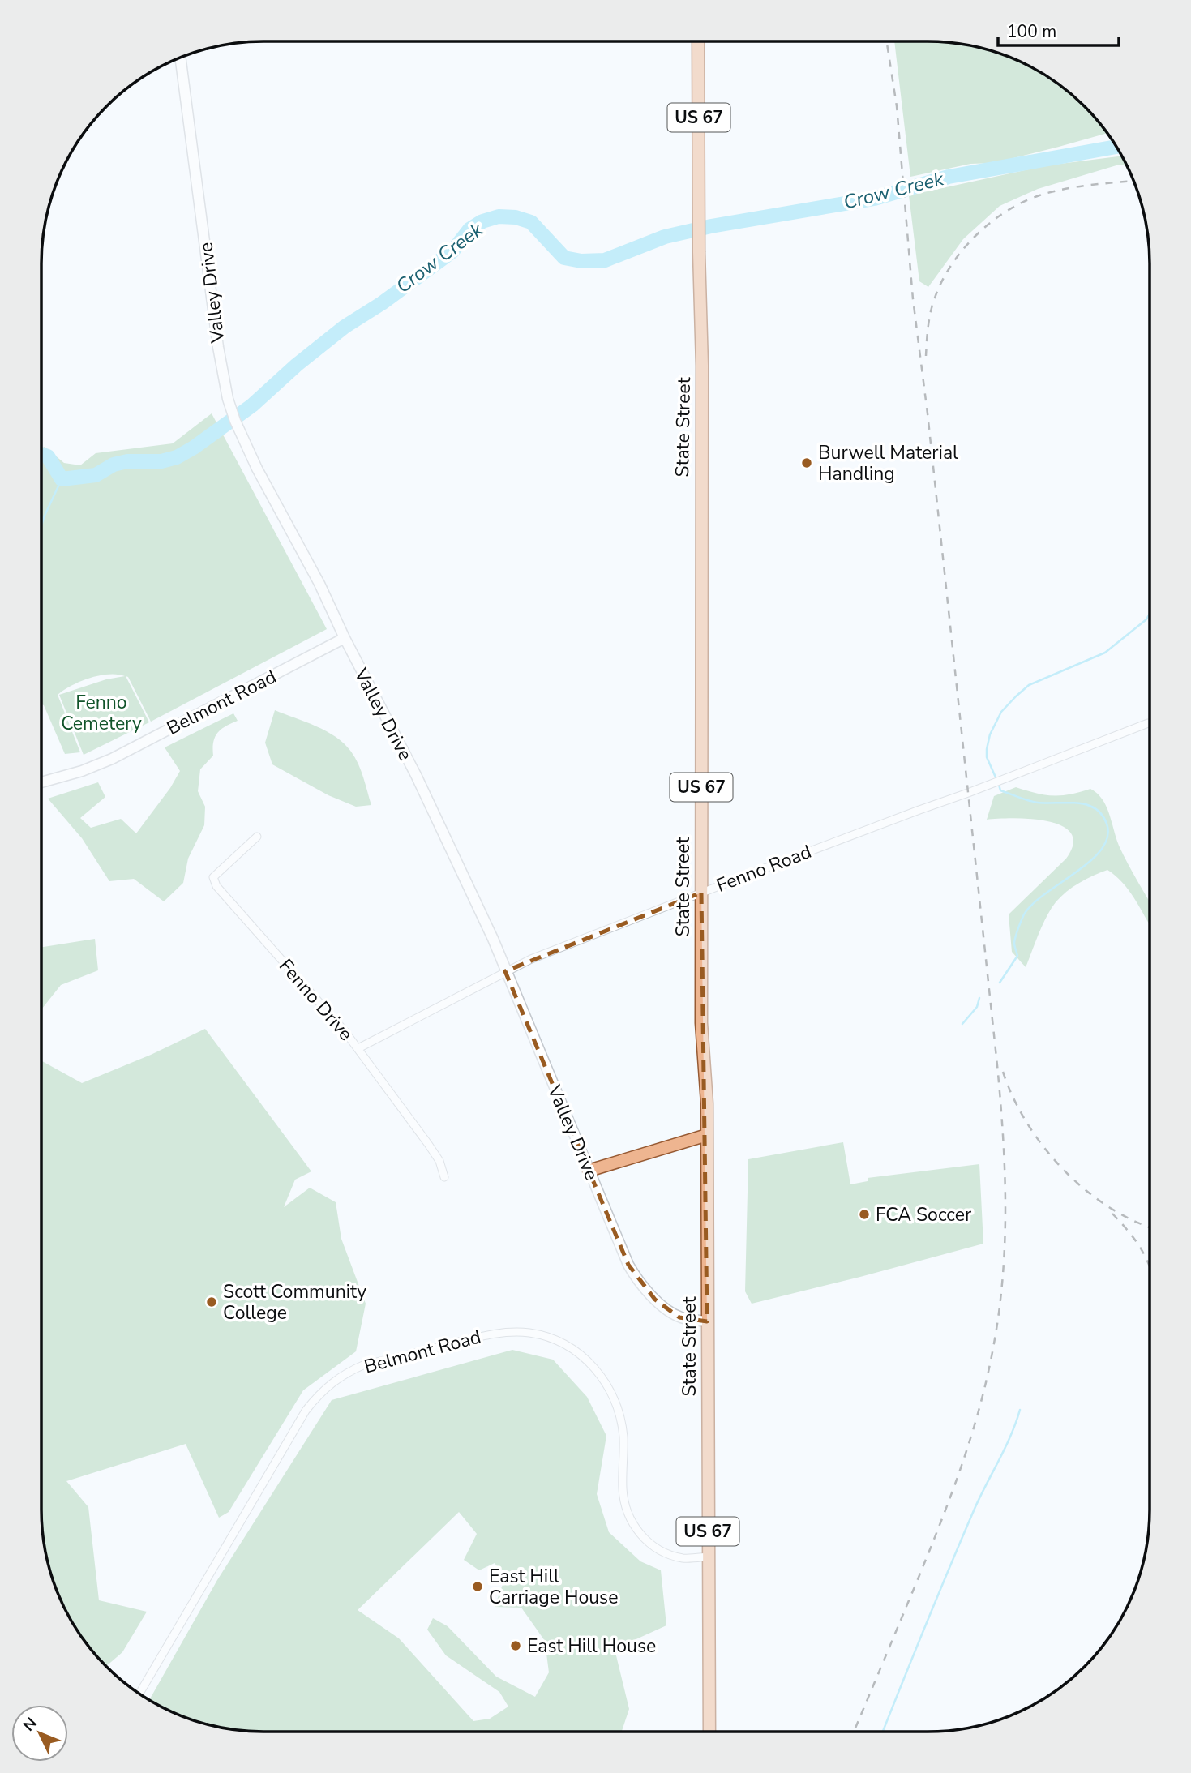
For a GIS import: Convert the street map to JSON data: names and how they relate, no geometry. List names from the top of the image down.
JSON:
{
  "streets": {
    "main road": ["US 67", "State Street"],
    "street": [
      "Valley Drive",
      "Belmont Road",
      "Fenno Road",
      "Fenno Drive"
    ]
  },
  "crossings": [
    ["Valley Drive", "State Street"],
    ["Valley Drive", "Belmont Road"],
    ["Valley Drive", "Fenno Road"],
    ["State Street", "Belmont Road"],
    ["State Street", "Fenno Road"],
    ["Fenno Road", "Fenno Drive"]
  ],
  "water": ["Crow Creek"],
  "parks": ["Fenno Cemetery"],
  "places": [
    "Burwell Material Handling",
    "FCA Soccer",
    "Scott Community College",
    "East Hill Carriage House",
    "East Hill House"
  ],
  "scale_bar": "100 m",
  "north": "top left"
}
